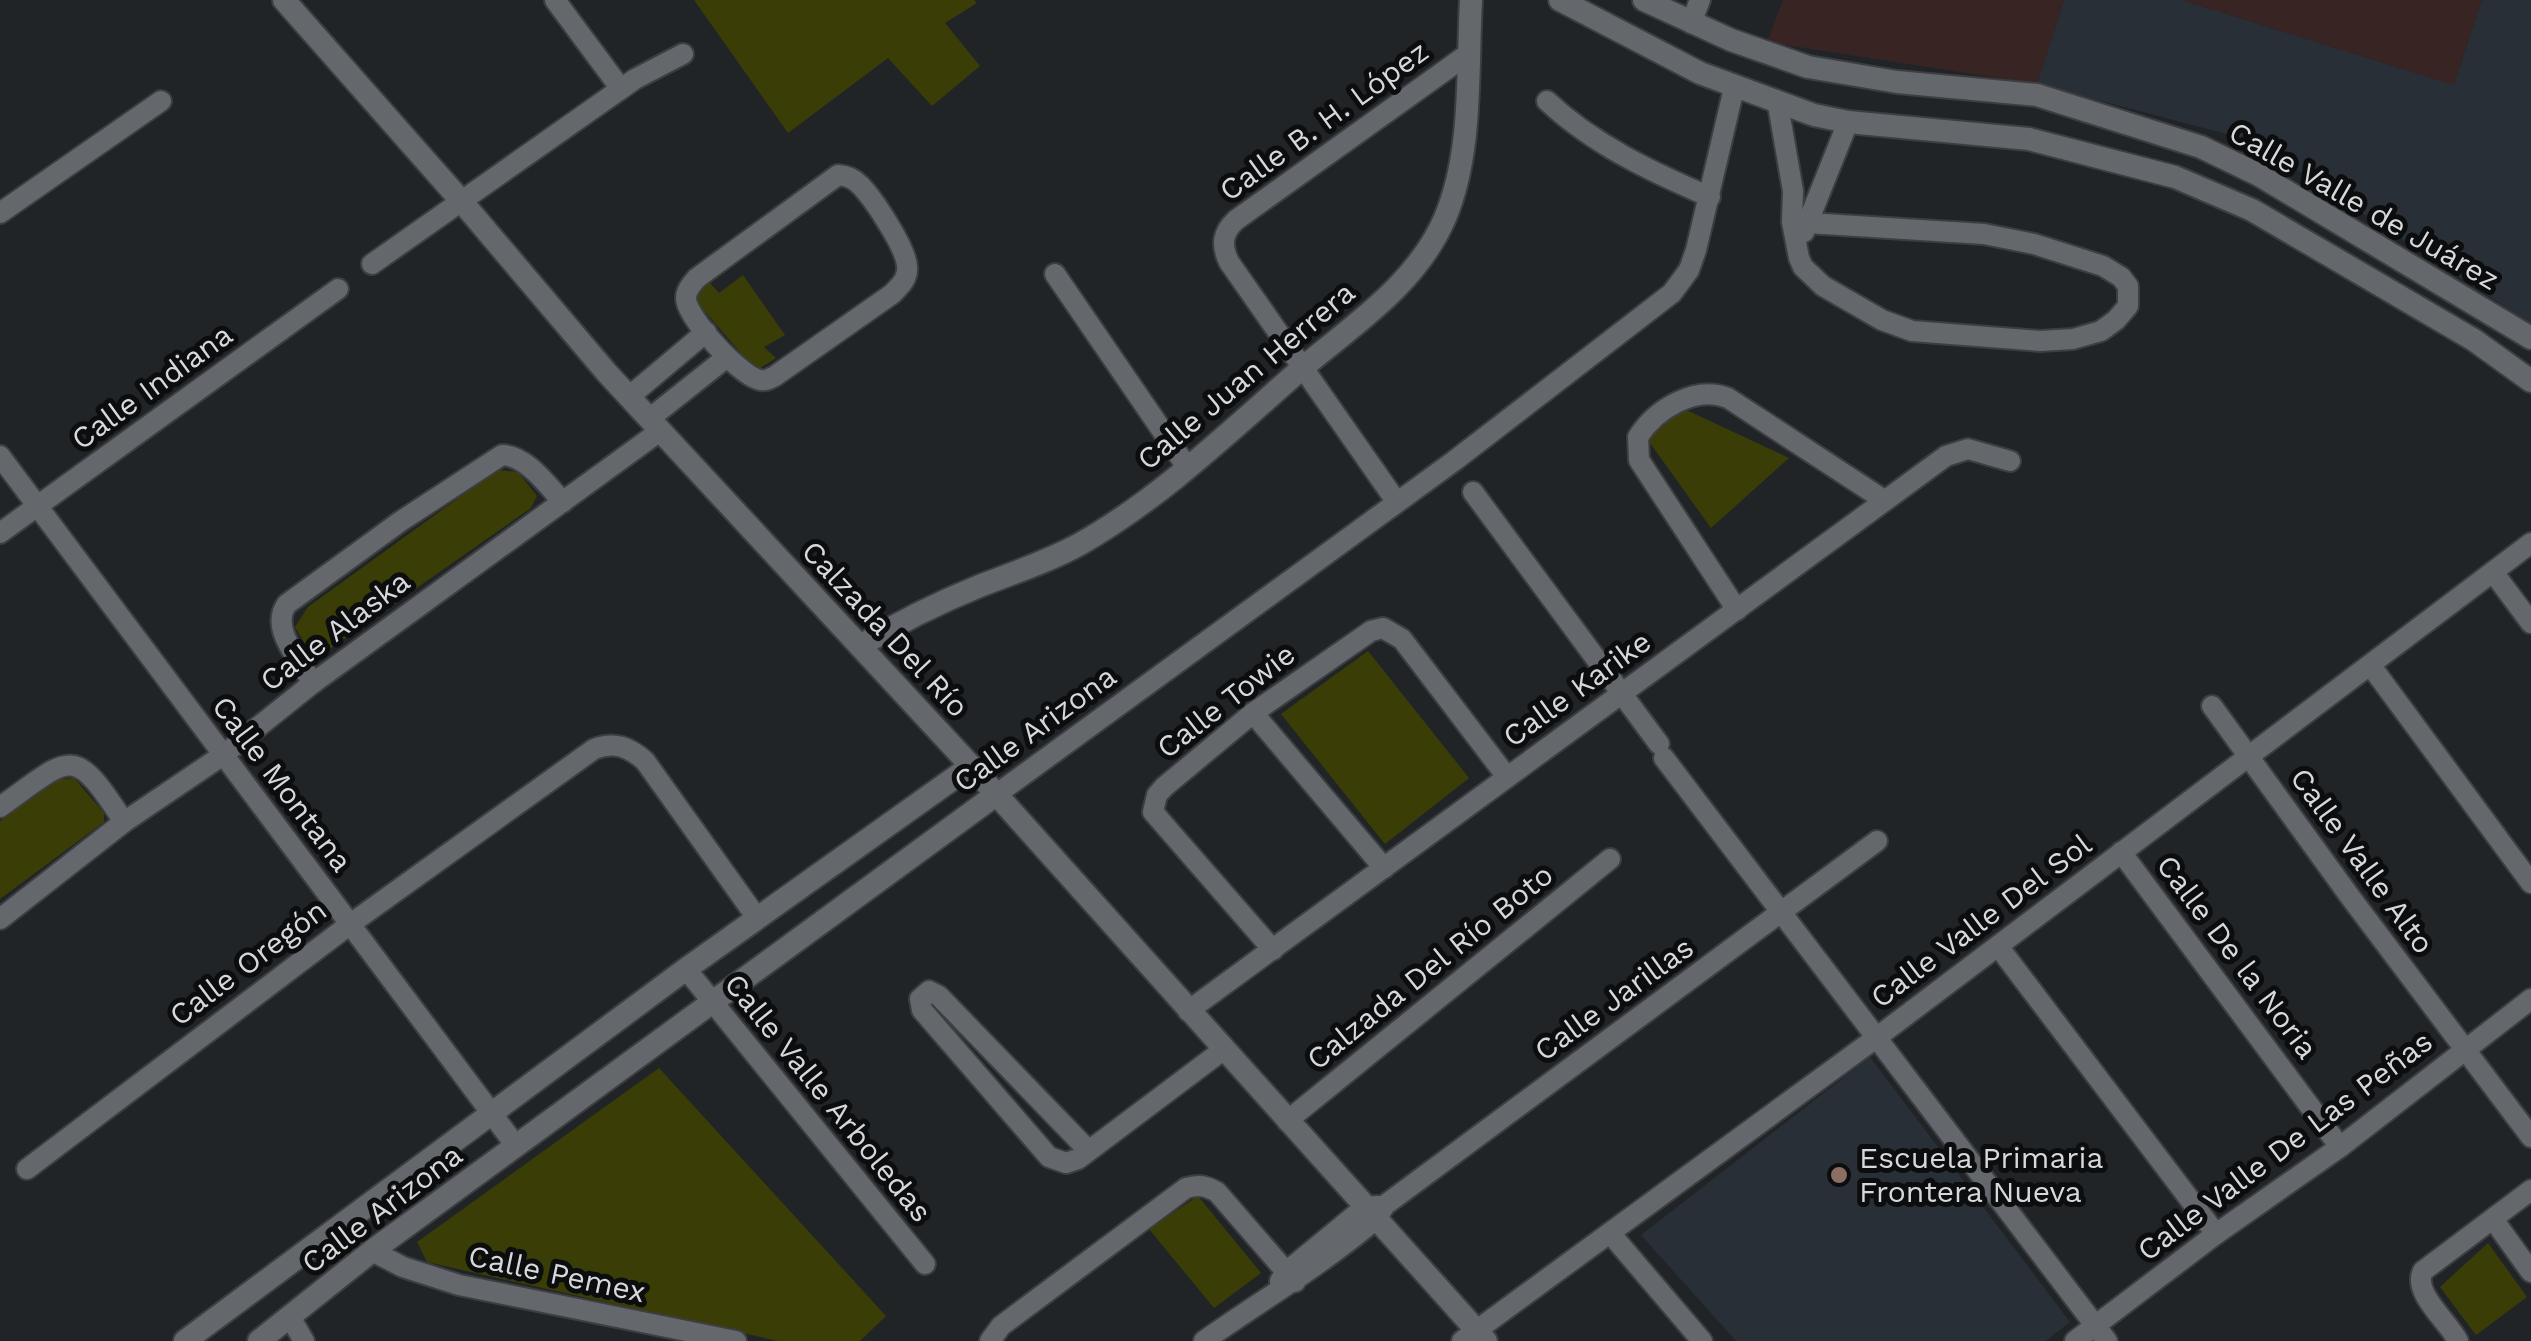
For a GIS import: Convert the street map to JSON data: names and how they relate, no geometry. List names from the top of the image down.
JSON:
{
  "streets": {
    "street": [
      "Calle B. H. López",
      "Calle Valle de Juárez",
      "Calle Juan Herrera",
      "Calle Indiana",
      "Calzada Del Río",
      "Calle Alaska",
      "Calle Karike",
      "Calle Towie",
      "Calle Arizona",
      "Calle Montana",
      "Calle Valle Alto",
      "Calle Valle Del Sol",
      "Calle De la Noria",
      "Calle Oregón",
      "Calzada Del Río Boto",
      "Calle Jarillas",
      "Calle Valle Arboledas",
      "Calle Valle De Las Peñas",
      "Calle Pemex"
    ]
  },
  "crossings": [
    ["Calle B. H. López", "Calle Juan Herrera"],
    ["Calle Valle de Juárez", "Calle Arizona"],
    ["Calle Juan Herrera", "Calzada Del Río"],
    ["Calle Indiana", "Calle Montana"],
    ["Calzada Del Río", "Calle Alaska"],
    ["Calzada Del Río", "Calle Karike"],
    ["Calzada Del Río", "Calle Arizona"],
    ["Calzada Del Río", "Calle Valle Del Sol"],
    ["Calzada Del Río", "Calzada Del Río Boto"],
    ["Calzada Del Río", "Calle Jarillas"],
    ["Calle Alaska", "Calle Montana"],
    ["Calle Karike", "Calle Towie"],
    ["Calle Arizona", "Calle Montana"],
    ["Calle Arizona", "Calle Oregón"],
    ["Calle Arizona", "Calle Valle Arboledas"],
    ["Calle Arizona", "Calle Pemex"],
    ["Calle Montana", "Calle Oregón"],
    ["Calle Valle Alto", "Calle Valle Del Sol"],
    ["Calle Valle Alto", "Calle Valle De Las Peñas"],
    ["Calle Valle Del Sol", "Calle De la Noria"],
    ["Calle De la Noria", "Calle Valle De Las Peñas"]
  ],
  "places": ["Escuela Primaria Frontera Nueva"]
}
